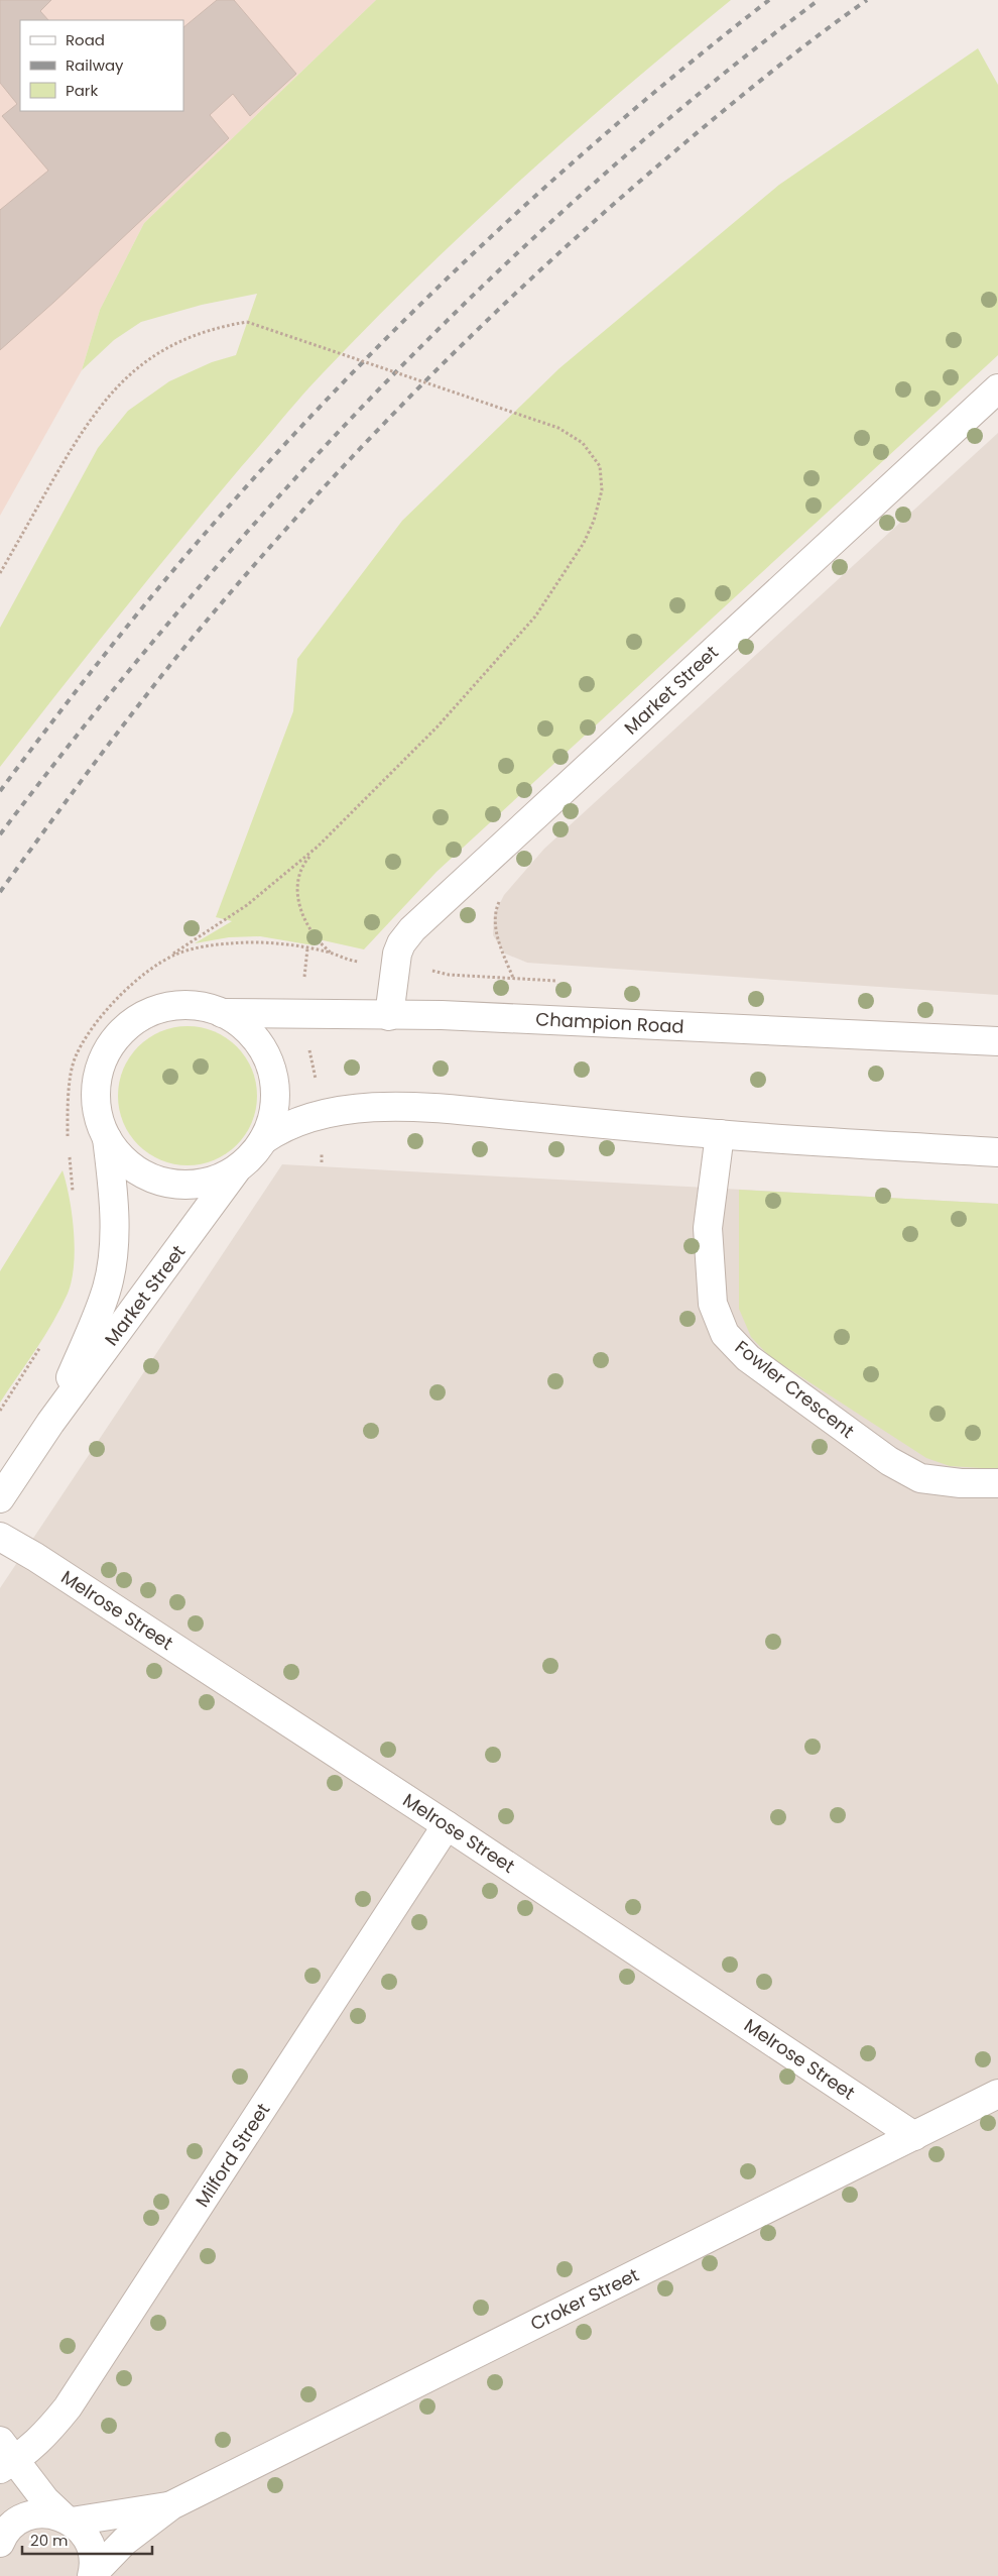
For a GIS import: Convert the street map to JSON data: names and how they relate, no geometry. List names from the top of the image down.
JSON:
{
  "streets": {
    "street": [
      "Market Street",
      "Champion Road",
      "Fowler Crescent",
      "Melrose Street",
      "Milford Street",
      "Croker Street"
    ]
  },
  "crossings": [
    ["Market Street", "Champion Road"],
    ["Melrose Street", "Milford Street"],
    ["Melrose Street", "Croker Street"]
  ],
  "legend": ["Road", "Railway", "Park"],
  "scale_bar": "20 m"
}
